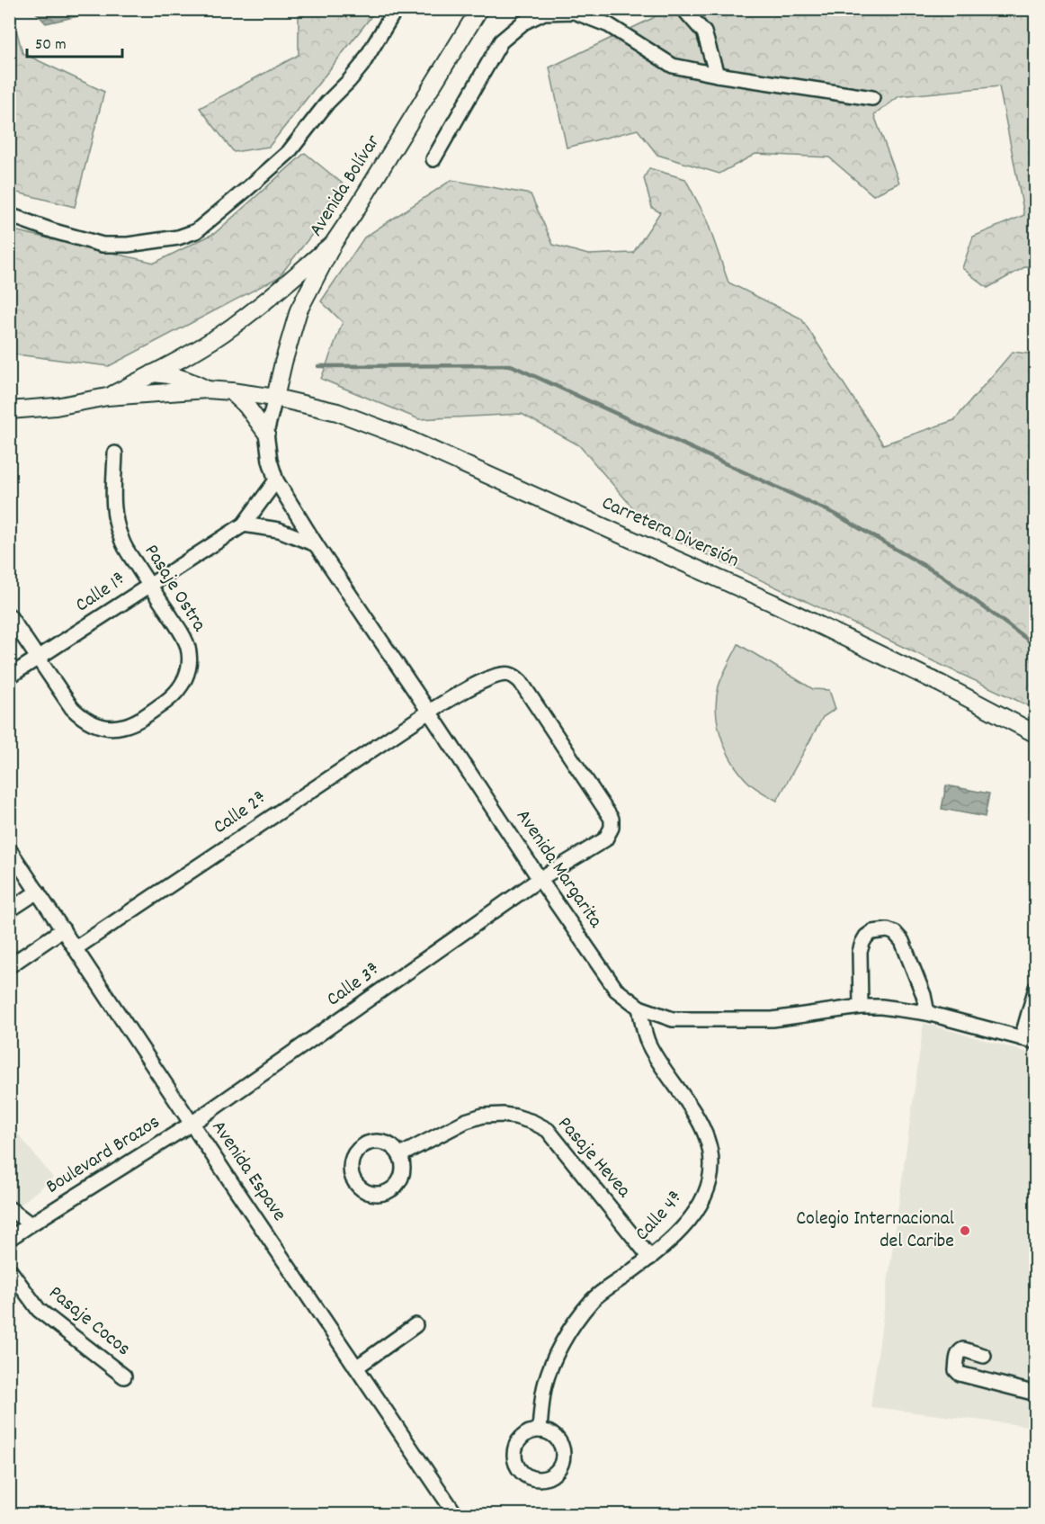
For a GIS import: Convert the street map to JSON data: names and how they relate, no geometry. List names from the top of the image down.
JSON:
{
  "streets": {
    "main road": ["Avenida Bolívar", "Carretera Diversión"],
    "street": [
      "Pasaje Ostra",
      "Calle 1ª",
      "Calle 2ª",
      "Avenida Margarita",
      "Calle 3ª",
      "Boulevard Brazos",
      "Pasaje Hevea",
      "Avenida Espave",
      "Calle 4ª",
      "Pasaje Cocos"
    ]
  },
  "crossings": [
    ["Avenida Bolívar", "Carretera Diversión"],
    ["Avenida Bolívar", "Avenida Margarita"],
    ["Carretera Diversión", "Avenida Margarita"],
    ["Pasaje Ostra", "Calle 1ª"],
    ["Calle 2ª", "Avenida Margarita"],
    ["Calle 2ª", "Calle 3ª"],
    ["Calle 2ª", "Avenida Espave"],
    ["Avenida Margarita", "Calle 3ª"],
    ["Avenida Margarita", "Calle 4ª"],
    ["Calle 3ª", "Boulevard Brazos"],
    ["Calle 3ª", "Avenida Espave"],
    ["Boulevard Brazos", "Avenida Espave"],
    ["Pasaje Hevea", "Calle 4ª"]
  ],
  "places": ["Colegio Internacional del Caribe"],
  "scale_bar": "50 m"
}
